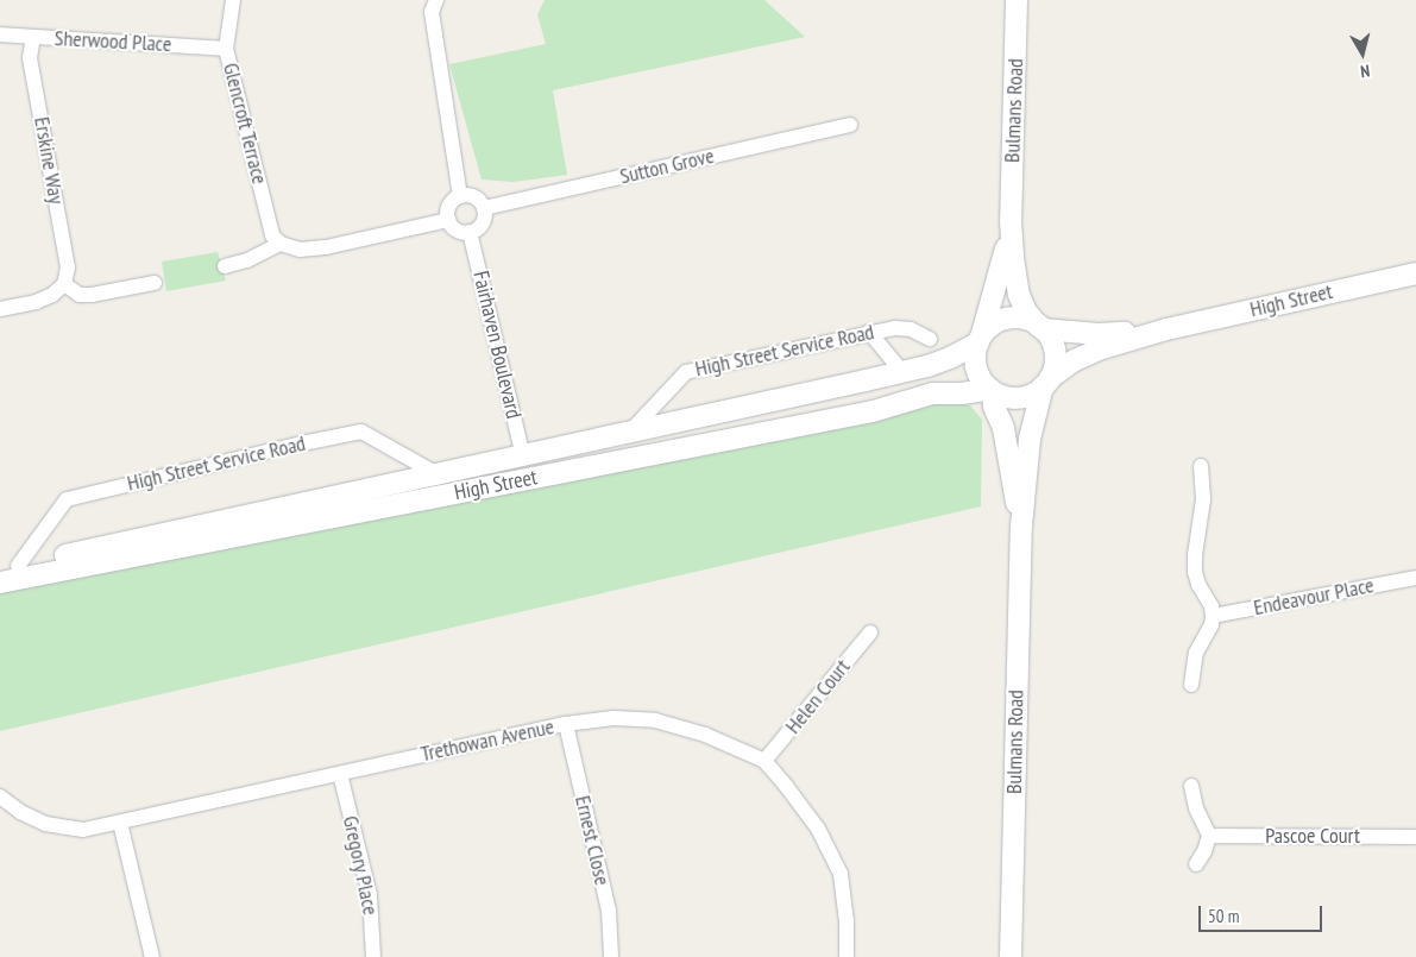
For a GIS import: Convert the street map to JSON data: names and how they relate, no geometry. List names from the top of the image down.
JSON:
{
  "streets": {
    "main road": ["Bulmans Road", "High Street"],
    "street": [
      "Sherwood Place",
      "Glencroft Terrace",
      "Erskine Way",
      "Sutton Grove",
      "Fairhaven Boulevard",
      "High Street Service Road",
      "Endeavour Place",
      "Helen Court",
      "Trethowan Avenue",
      "Pascoe Court",
      "Ernest Close",
      "Gregory Place"
    ]
  },
  "crossings": [
    ["Sherwood Place", "Glencroft Terrace"],
    ["Sherwood Place", "Erskine Way"],
    ["Bulmans Road", "High Street"],
    ["Sutton Grove", "Fairhaven Boulevard"],
    ["High Street", "Fairhaven Boulevard"],
    ["High Street", "High Street Service Road"],
    ["Helen Court", "Trethowan Avenue"],
    ["Trethowan Avenue", "Ernest Close"],
    ["Trethowan Avenue", "Gregory Place"]
  ],
  "scale_bar": "50 m",
  "north": "bottom"
}
